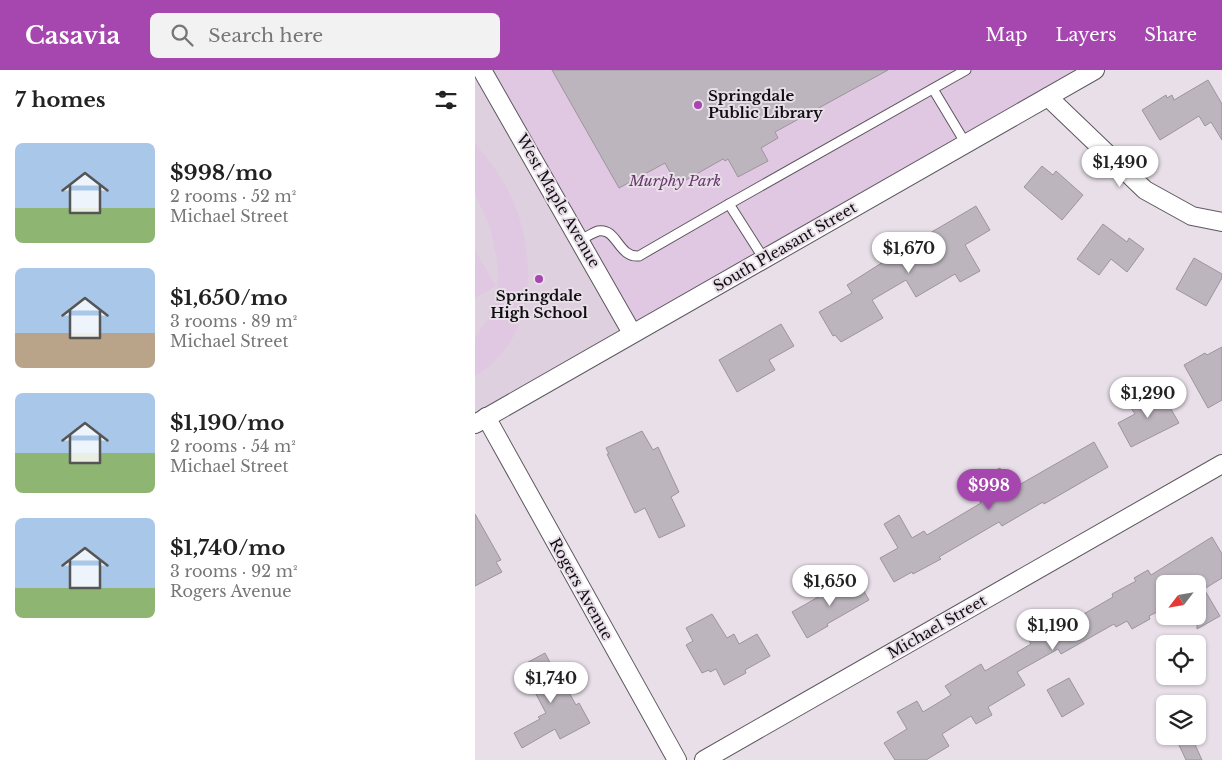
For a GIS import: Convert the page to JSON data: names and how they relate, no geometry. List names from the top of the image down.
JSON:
{
  "streets": {
    "street": [
      "West Maple Avenue",
      "South Pleasant Street",
      "Rogers Avenue",
      "Michael Street"
    ]
  },
  "crossings": [
    ["West Maple Avenue", "South Pleasant Street"],
    ["South Pleasant Street", "Rogers Avenue"]
  ],
  "parks": ["Murphy Park"],
  "places": ["Springdale Public Library", "Springdale High School"],
  "north": "bottom left",
  "page": {
    "header": "Casavia",
    "search": "Search here",
    "nav": ["Map", "Layers", "Share"],
    "heading": "7 homes",
    "list": [
      {
        "name": "$998/mo",
        "note": "2 rooms · 52 m² · Michael Street"
      },
      {
        "name": "$1,650/mo",
        "note": "3 rooms · 89 m² · Michael Street"
      },
      {
        "name": "$1,190/mo",
        "note": "2 rooms · 54 m² · Michael Street"
      },
      {
        "name": "$1,740/mo",
        "note": "3 rooms · 92 m² · Rogers Avenue"
      }
    ],
    "price": [
      "$1,490",
      "$1,670",
      "$1,290",
      "$998",
      "$1,650",
      "$1,190",
      "$1,740"
    ]
  }
}
